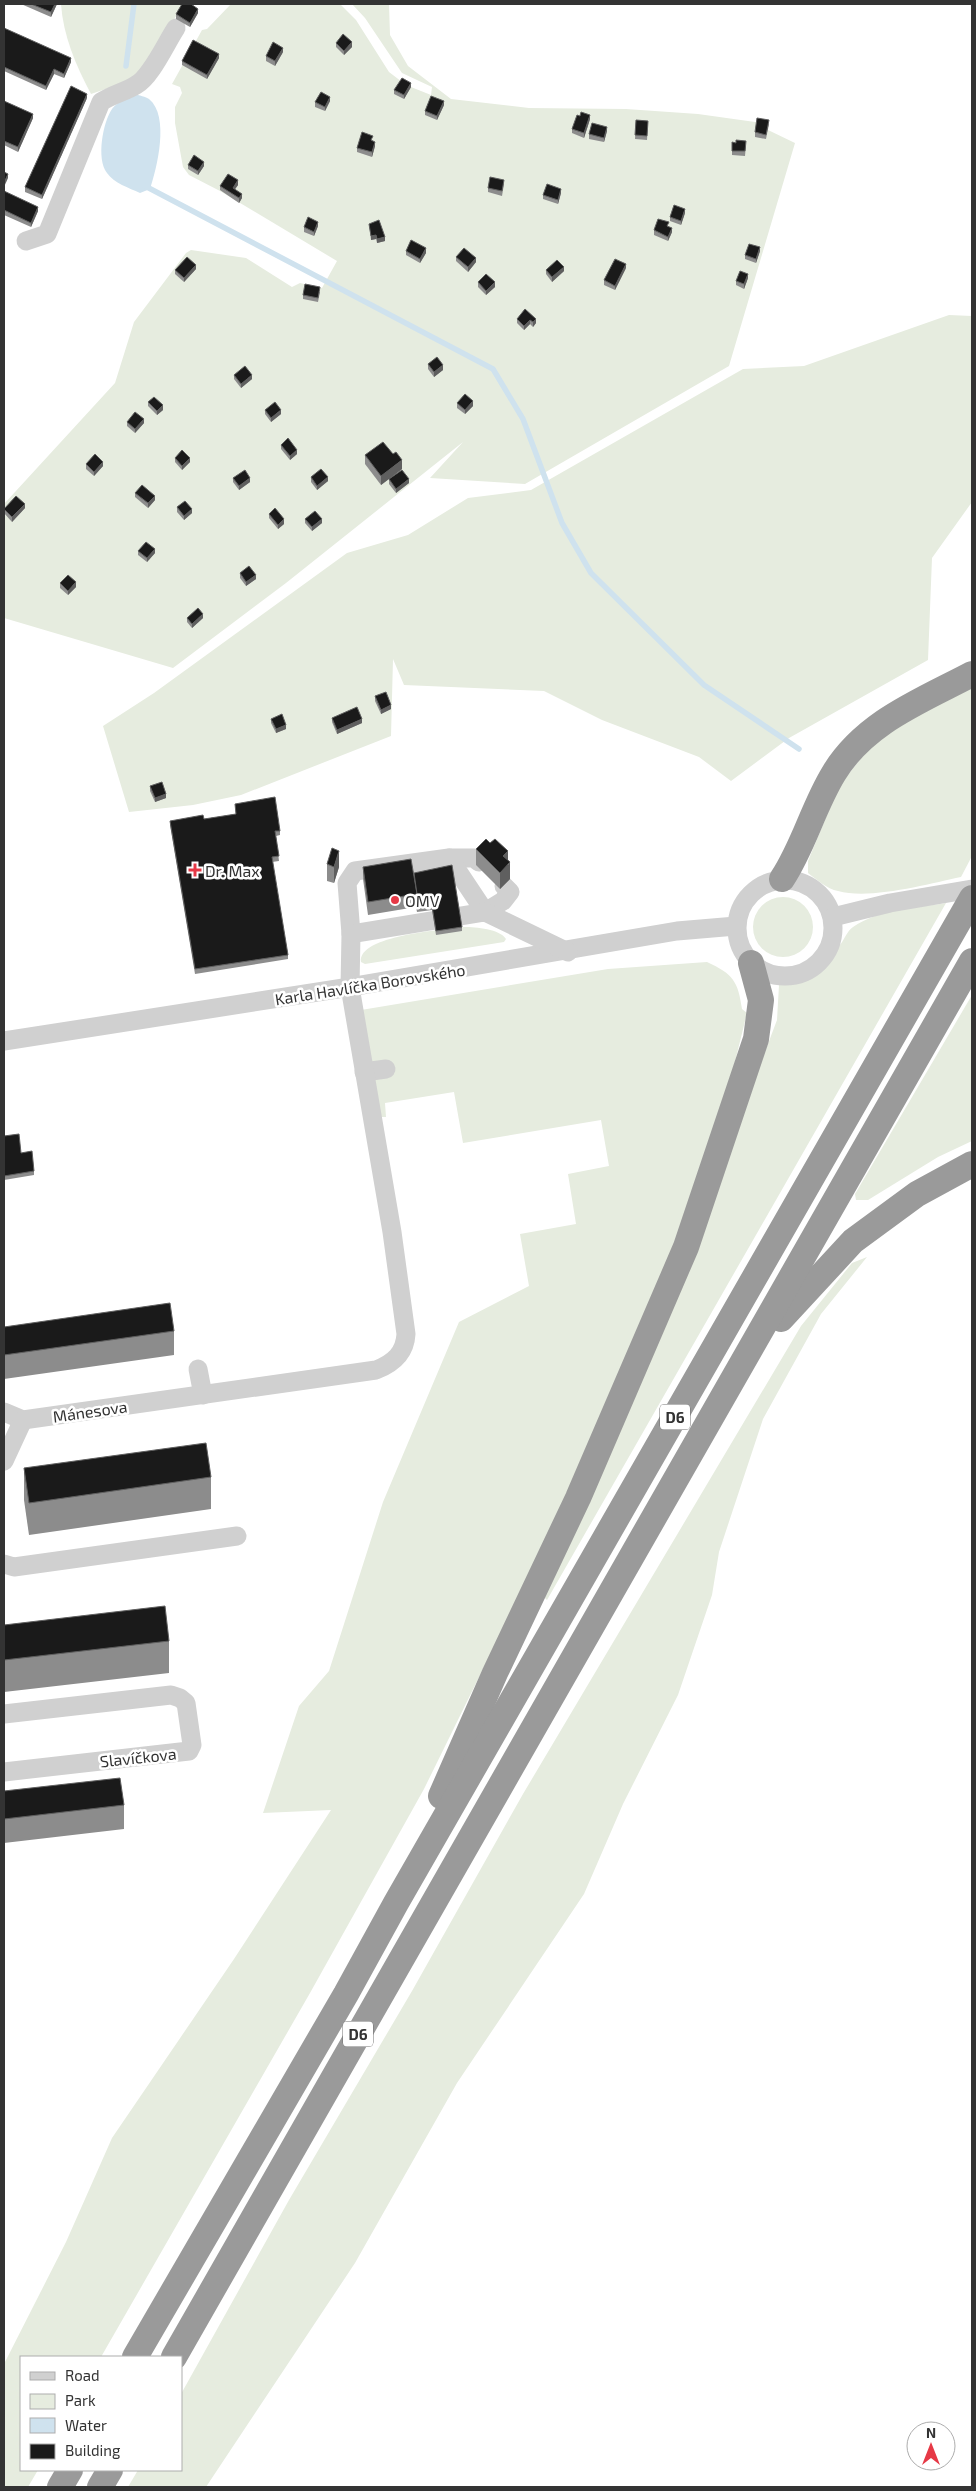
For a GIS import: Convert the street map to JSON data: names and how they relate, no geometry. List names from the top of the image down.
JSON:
{
  "streets": {
    "highway": ["D6"],
    "street": ["Karla Havlíčka Borovského", "Mánesova", "Slavíčkova"]
  },
  "crossings": [
    ["Karla Havlíčka Borovského", "Mánesova"]
  ],
  "places": {
    "health": ["Dr. Max"],
    "other": ["OMV"]
  },
  "legend": [
    "Road",
    "Park",
    "Water",
    "Building"
  ],
  "north": "top"
}
